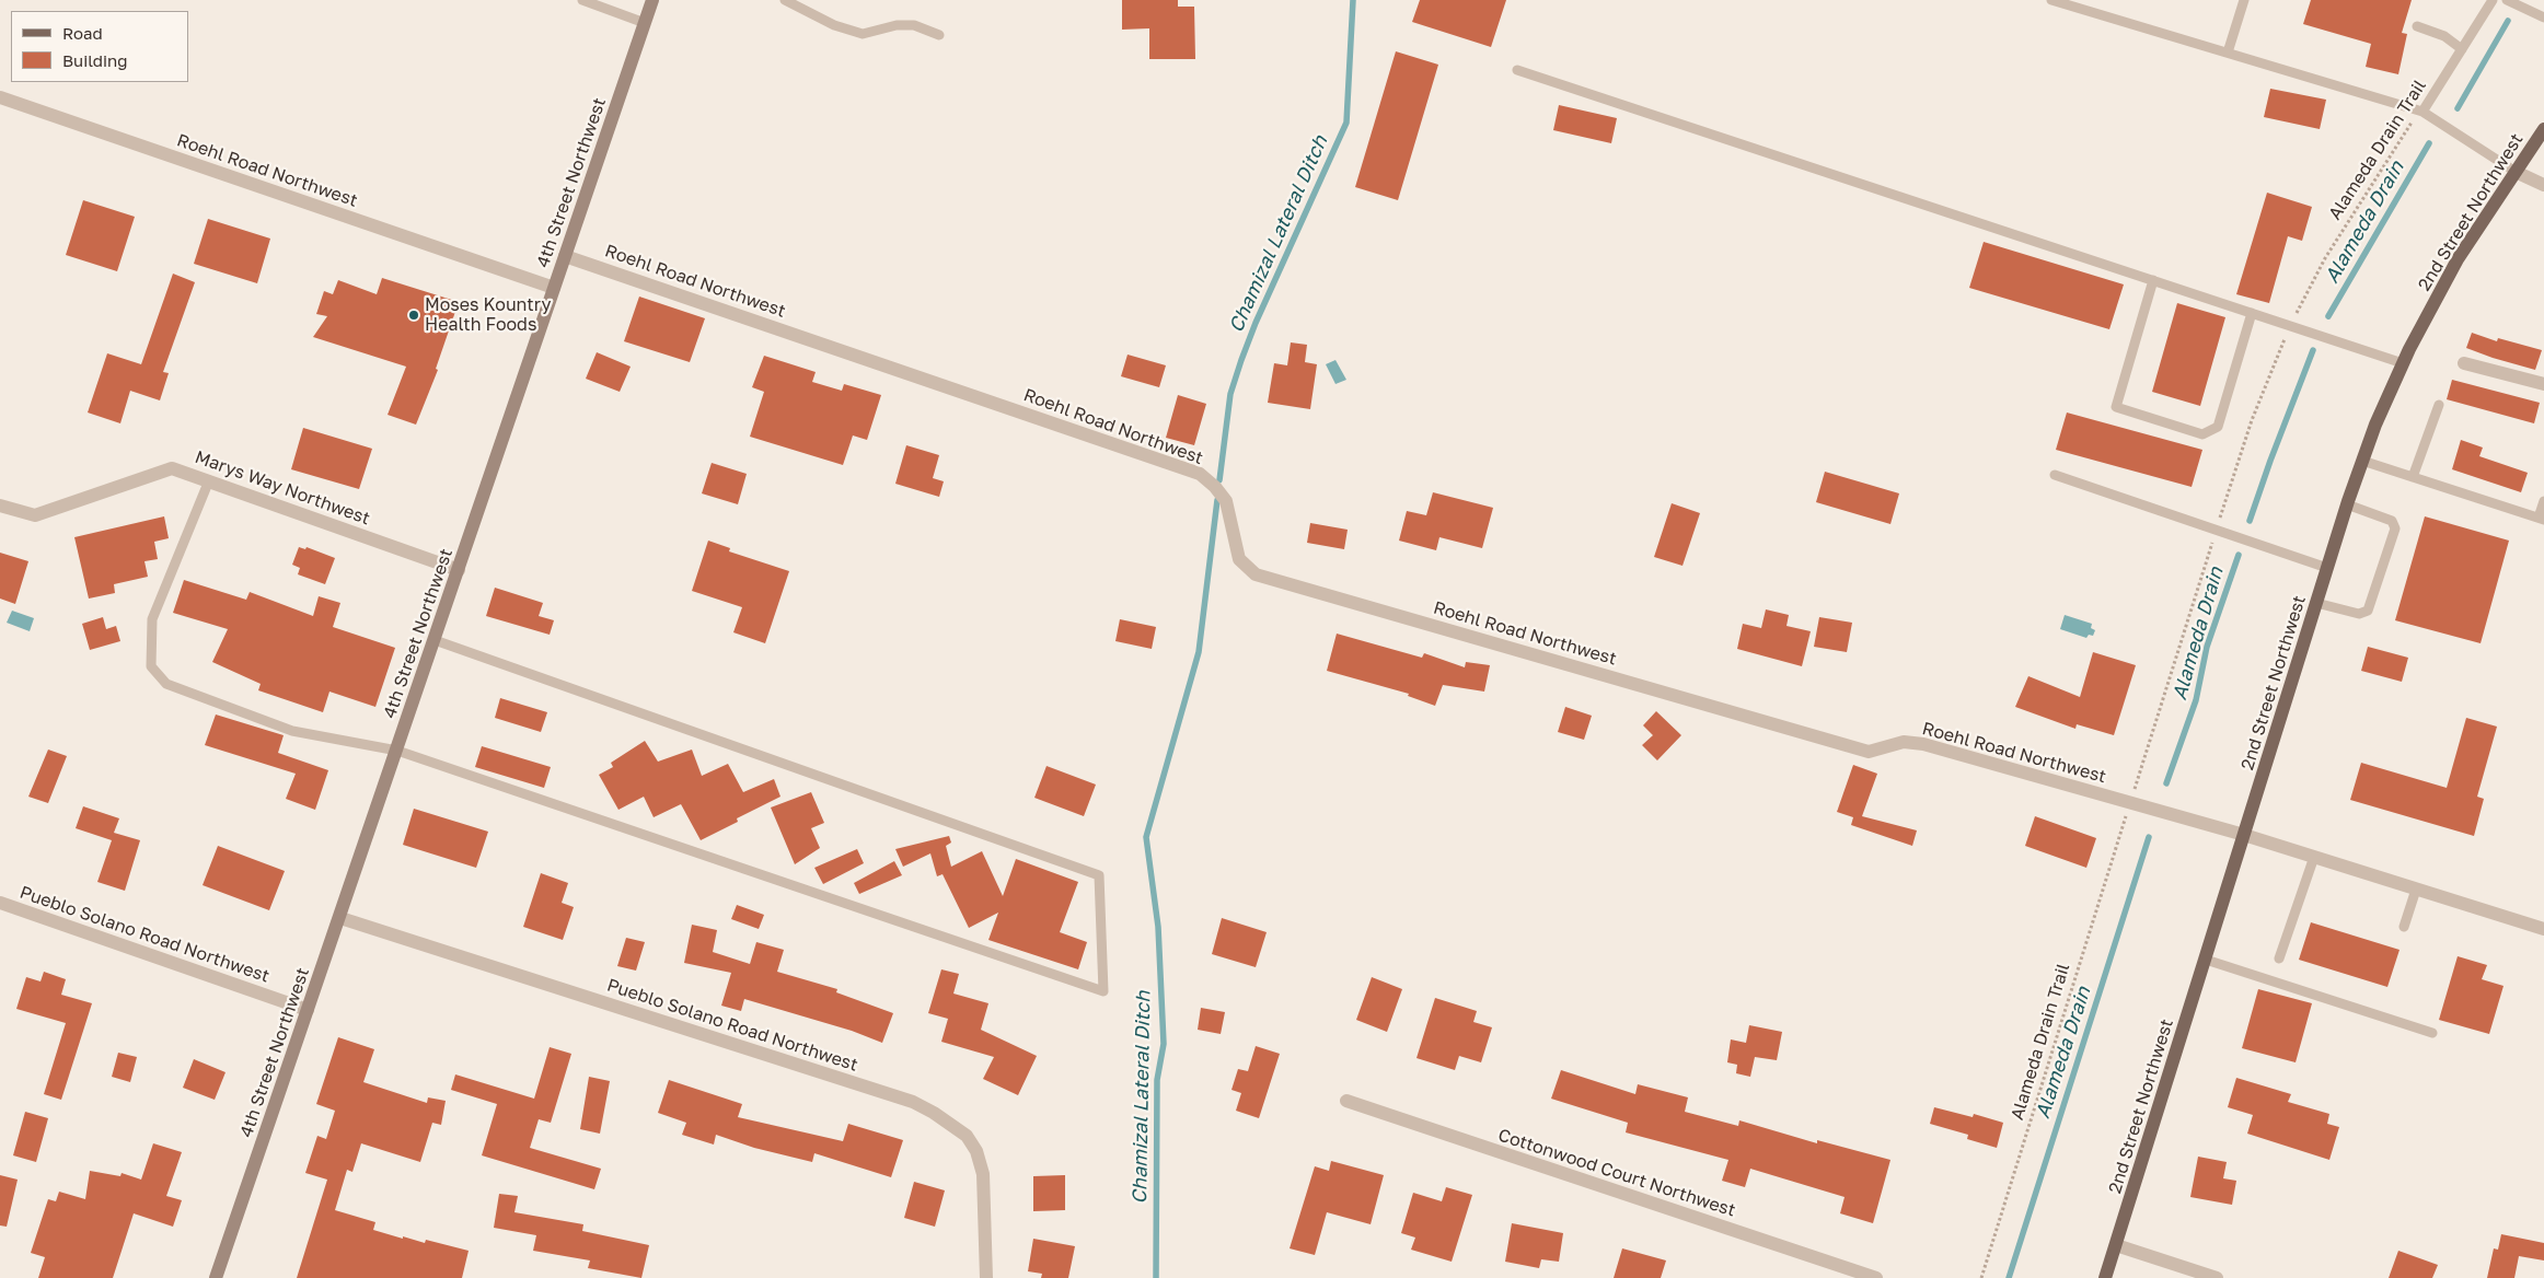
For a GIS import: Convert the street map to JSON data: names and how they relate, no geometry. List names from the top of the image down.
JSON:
{
  "streets": {
    "main road": ["4th Street Northwest", "2nd Street Northwest"],
    "street": [
      "Roehl Road Northwest",
      "Marys Way Northwest",
      "Pueblo Solano Road Northwest",
      "Cottonwood Court Northwest"
    ],
    "path": ["Alameda Drain Trail"]
  },
  "crossings": [
    ["Roehl Road Northwest", "4th Street Northwest"],
    ["Roehl Road Northwest", "2nd Street Northwest"],
    ["4th Street Northwest", "Marys Way Northwest"],
    ["4th Street Northwest", "Pueblo Solano Road Northwest"]
  ],
  "water": ["Alameda Drain", "Chamizal Lateral Ditch"],
  "places": ["Moses Kountry Health Foods"],
  "legend": ["Road", "Building"]
}
